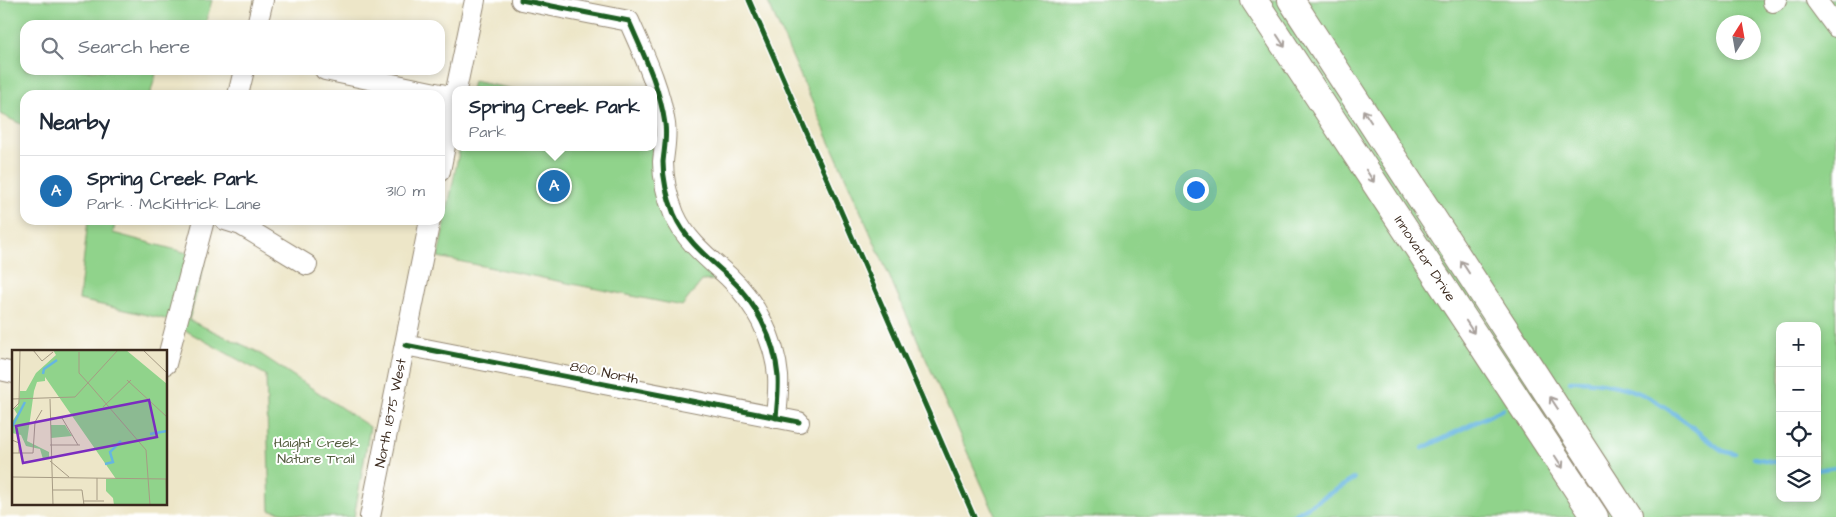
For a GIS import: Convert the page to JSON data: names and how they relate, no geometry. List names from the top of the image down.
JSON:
{
  "streets": {
    "main road": ["Innovator Drive"],
    "street": ["800 North", "North 1875 West"]
  },
  "crossings": [
    ["800 North", "North 1875 West"]
  ],
  "parks": ["Haight Creek Nature Trail"],
  "north": "top",
  "page": {
    "search": "Search here",
    "popup": ["Spring Creek Park", "Park"],
    "heading": "Nearby",
    "list": [
      {
        "mark": "A",
        "name": "Spring Creek Park",
        "note": "Park · McKittrick Lane",
        "value": "310 m"
      }
    ],
    "pins": "A",
    "map_buttons": ["+", "−"]
  }
}
